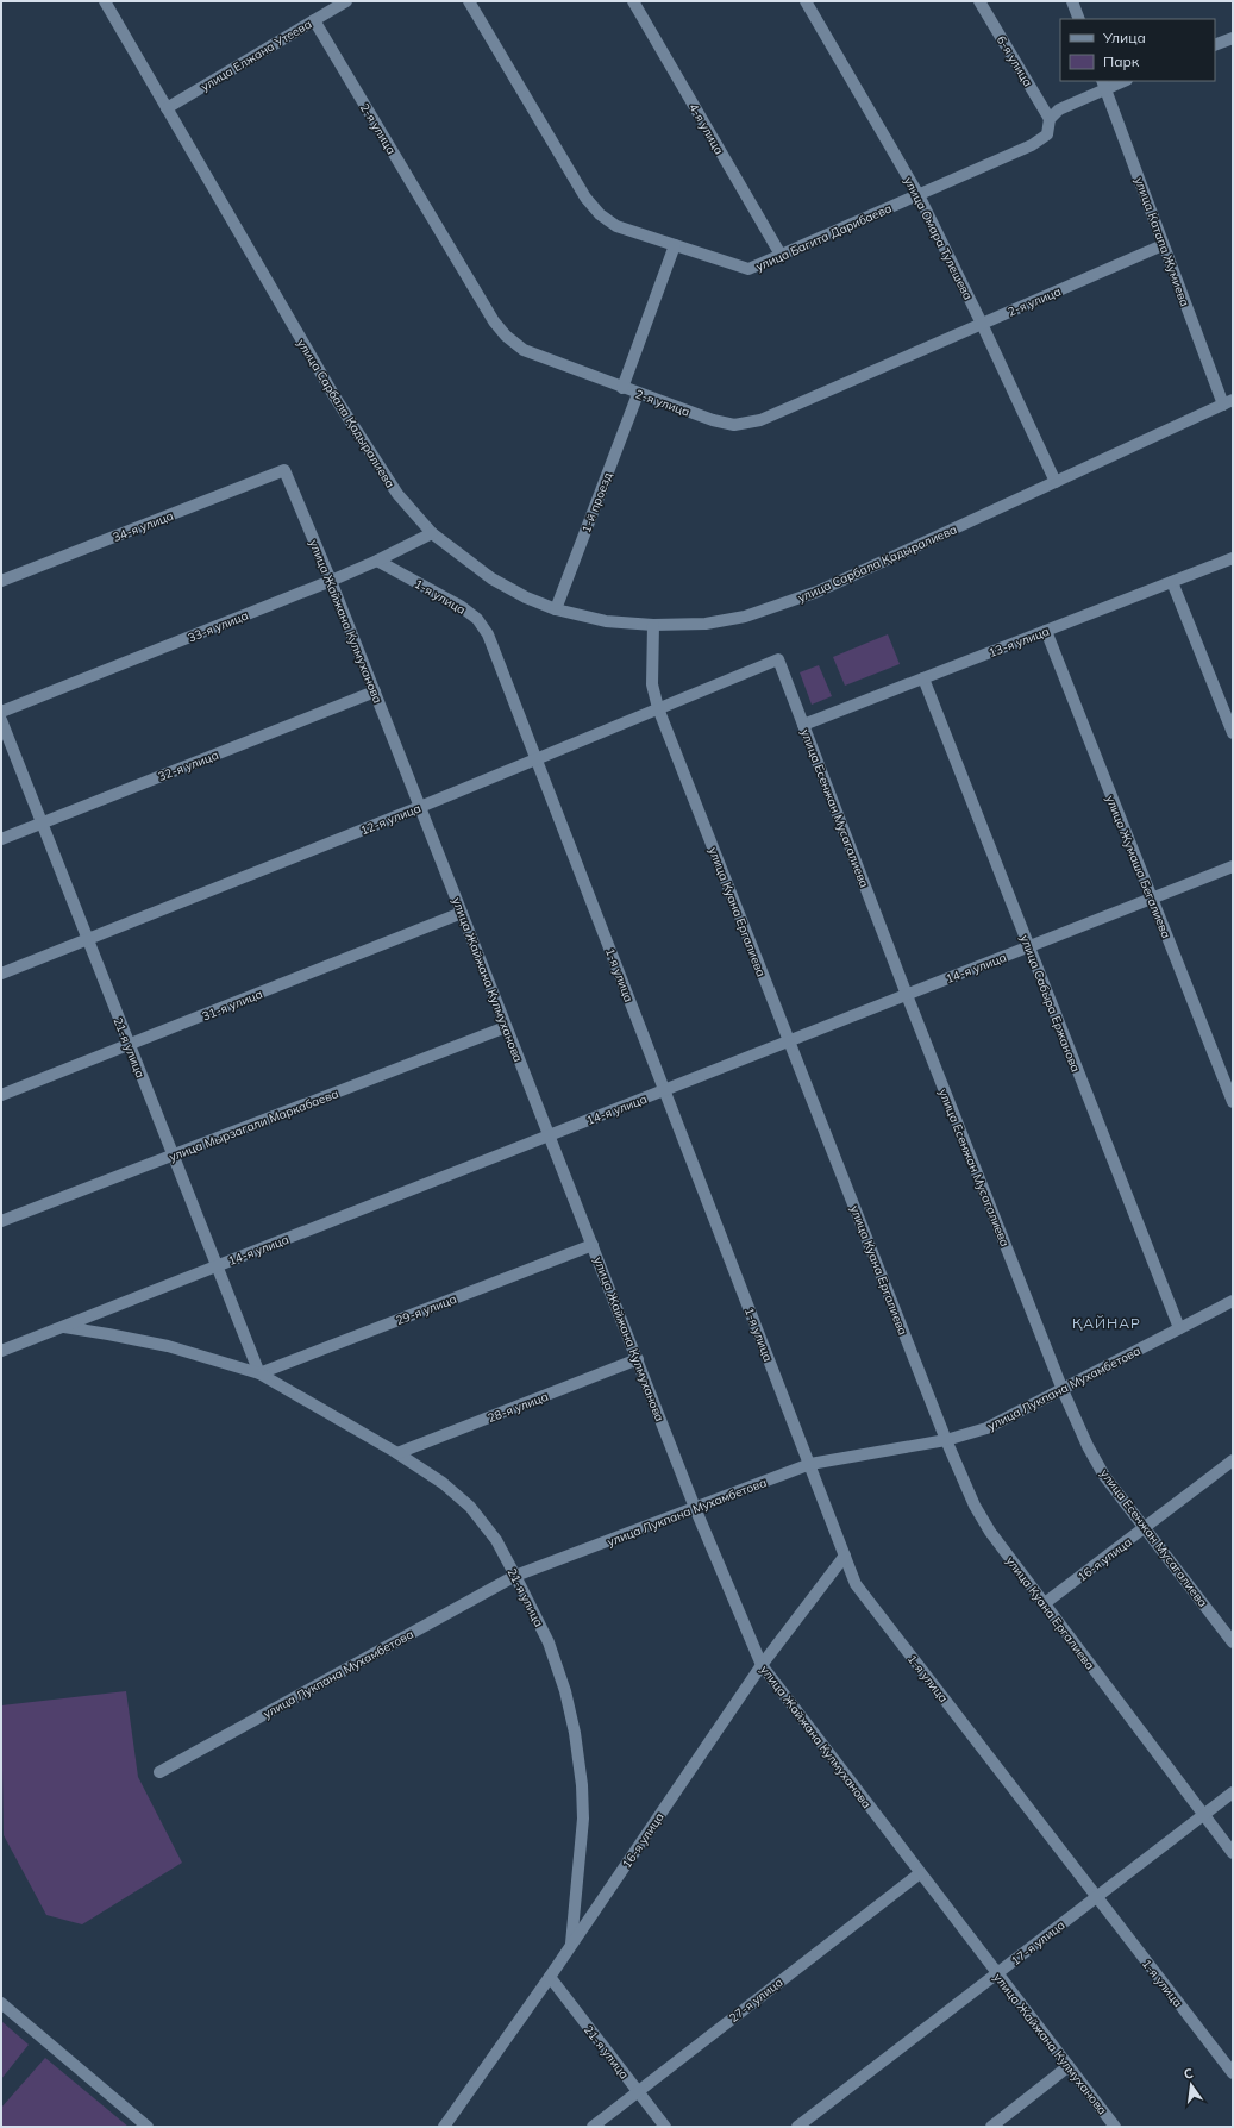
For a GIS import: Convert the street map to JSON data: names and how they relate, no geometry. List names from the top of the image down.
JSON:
{
  "streets": {
    "street": [
      "улица Елжана Утеева",
      "6-я улица",
      "2-я улица",
      "4-я улица",
      "улица Багита Дарибаева",
      "улица Омара Тулешева",
      "улица Катапа Жумиева",
      "улица Сарбала Қадыралиева",
      "1-й проезд",
      "34-я улица",
      "1-я улица",
      "улица Жайжана Кулмуханова",
      "33-я улица",
      "13-я улица",
      "32-я улица",
      "улица Есенжан Мусагалиева",
      "12-я улица",
      "улица Жумаша Бегалиева",
      "улица Куана Ергалиева",
      "14-я улица",
      "улица Сабыра Ержанова",
      "31-я улица",
      "21-я улица",
      "улица Мырзагали Маркабаева",
      "29-я улица",
      "улица Лукпана Мухамбетова",
      "28-я улица",
      "16-я улица",
      "17-я улица",
      "27-я улица"
    ]
  },
  "crossings": [
    ["улица Елжана Утеева", "2-я улица"],
    ["улица Елжана Утеева", "улица Сарбала Қадыралиева"],
    ["6-я улица", "улица Багита Дарибаева"],
    ["2-я улица", "улица Омара Тулешева"],
    ["2-я улица", "улица Катапа Жумиева"],
    ["2-я улица", "1-й проезд"],
    ["4-я улица", "улица Багита Дарибаева"],
    ["улица Багита Дарибаева", "улица Омара Тулешева"],
    ["улица Багита Дарибаева", "улица Катапа Жумиева"],
    ["улица Омара Тулешева", "улица Сарбала Қадыралиева"],
    ["улица Катапа Жумиева", "улица Сарбала Қадыралиева"],
    ["улица Сарбала Қадыралиева", "1-й проезд"],
    ["улица Сарбала Қадыралиева", "33-я улица"],
    ["улица Сарбала Қадыралиева", "улица Куана Ергалиева"],
    ["34-я улица", "улица Жайжана Кулмуханова"],
    ["1-я улица", "33-я улица"],
    ["1-я улица", "12-я улица"],
    ["1-я улица", "14-я улица"],
    ["1-я улица", "улица Лукпана Мухамбетова"],
    ["1-я улица", "16-я улица"],
    ["1-я улица", "17-я улица"],
    ["улица Жайжана Кулмуханова", "33-я улица"],
    ["улица Жайжана Кулмуханова", "32-я улица"],
    ["улица Жайжана Кулмуханова", "12-я улица"],
    ["улица Жайжана Кулмуханова", "14-я улица"],
    ["улица Жайжана Кулмуханова", "31-я улица"],
    ["улица Жайжана Кулмуханова", "улица Мырзагали Маркабаева"],
    ["улица Жайжана Кулмуханова", "29-я улица"],
    ["улица Жайжана Кулмуханова", "улица Лукпана Мухамбетова"],
    ["улица Жайжана Кулмуханова", "28-я улица"],
    ["улица Жайжана Кулмуханова", "16-я улица"],
    ["улица Жайжана Кулмуханова", "17-я улица"],
    ["улица Жайжана Кулмуханова", "27-я улица"],
    ["13-я улица", "улица Есенжан Мусагалиева"],
    ["13-я улица", "улица Жумаша Бегалиева"],
    ["13-я улица", "улица Сабыра Ержанова"],
    ["32-я улица", "21-я улица"],
    ["улица Есенжан Мусагалиева", "12-я улица"],
    ["улица Есенжан Мусагалиева", "14-я улица"],
    ["улица Есенжан Мусагалиева", "улица Лукпана Мухамбетова"],
    ["улица Есенжан Мусагалиева", "16-я улица"],
    ["12-я улица", "улица Куана Ергалиева"],
    ["12-я улица", "21-я улица"],
    ["улица Жумаша Бегалиева", "14-я улица"],
    ["улица Куана Ергалиева", "14-я улица"],
    ["улица Куана Ергалиева", "улица Лукпана Мухамбетова"],
    ["улица Куана Ергалиева", "16-я улица"],
    ["улица Куана Ергалиева", "17-я улица"],
    ["14-я улица", "улица Сабыра Ержанова"],
    ["14-я улица", "21-я улица"],
    ["улица Сабыра Ержанова", "улица Лукпана Мухамбетова"],
    ["31-я улица", "21-я улица"],
    ["21-я улица", "улица Мырзагали Маркабаева"],
    ["21-я улица", "29-я улица"],
    ["21-я улица", "улица Лукпана Мухамбетова"],
    ["21-я улица", "28-я улица"],
    ["21-я улица", "16-я улица"],
    ["21-я улица", "27-я улица"]
  ],
  "districts": ["ҚАЙНАР"],
  "legend": ["Улица", "Парк"],
  "north": "top"
}
